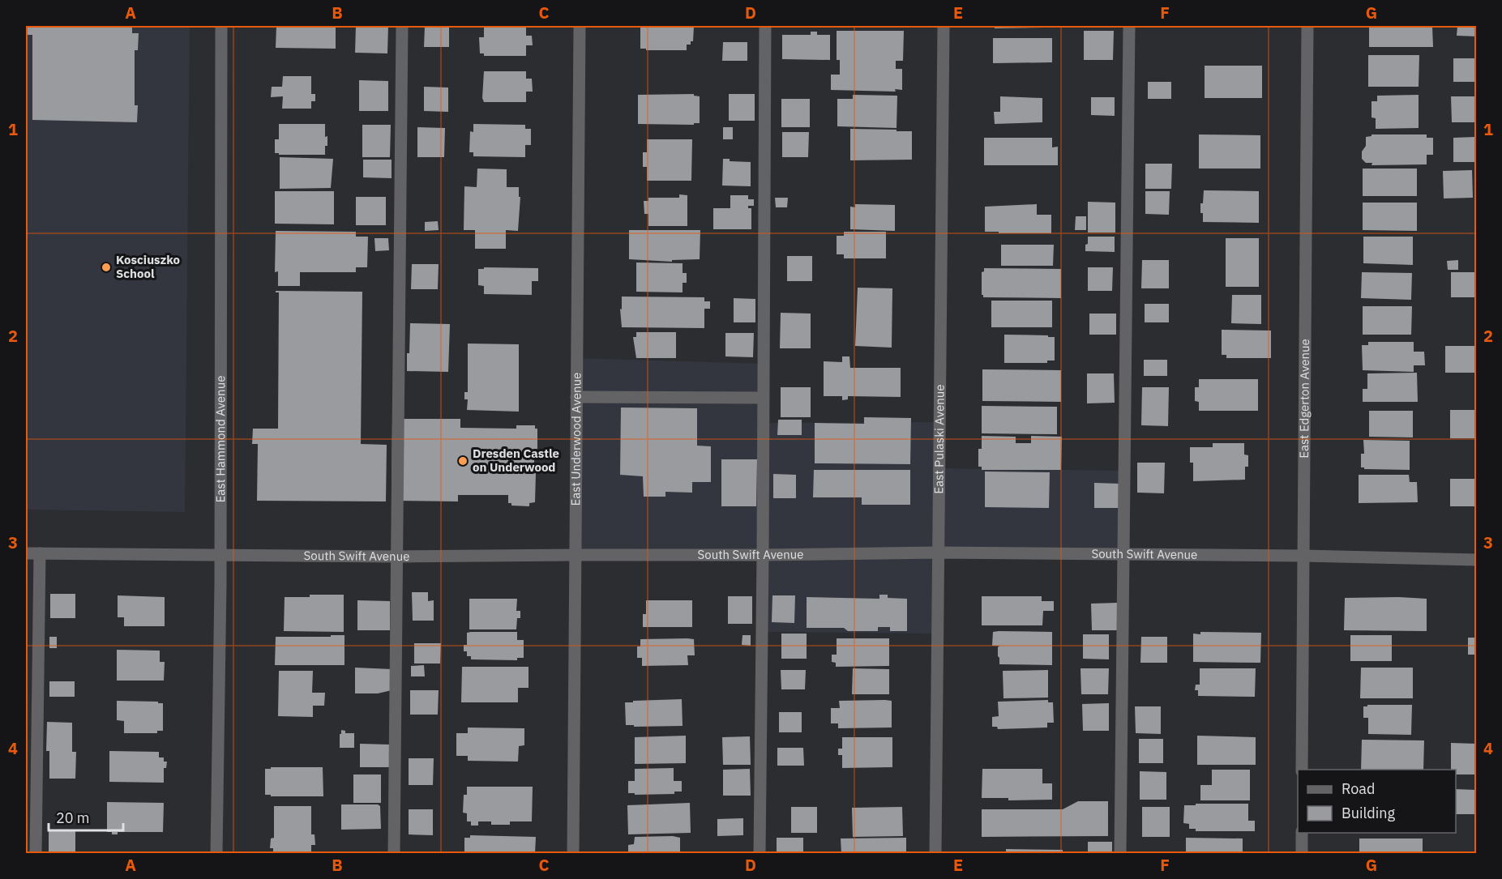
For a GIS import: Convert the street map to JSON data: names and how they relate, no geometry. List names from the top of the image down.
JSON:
{
  "streets": {
    "street": [
      "East Edgerton Avenue",
      "East Pulaski Avenue",
      "East Hammond Avenue",
      "East Underwood Avenue",
      "South Swift Avenue"
    ]
  },
  "crossings": [
    ["East Edgerton Avenue", "South Swift Avenue"],
    ["East Pulaski Avenue", "South Swift Avenue"],
    ["East Hammond Avenue", "South Swift Avenue"],
    ["East Underwood Avenue", "South Swift Avenue"]
  ],
  "places": ["Kosciuszko School", "Dresden Castle on Underwood"],
  "legend": ["Road", "Building"],
  "scale_bar": "20 m",
  "grid": {
    "columns": [
      "A",
      "B",
      "C",
      "D",
      "E",
      "F",
      "G"
    ],
    "rows": [
      "1",
      "2",
      "3",
      "4"
    ]
  }
}
